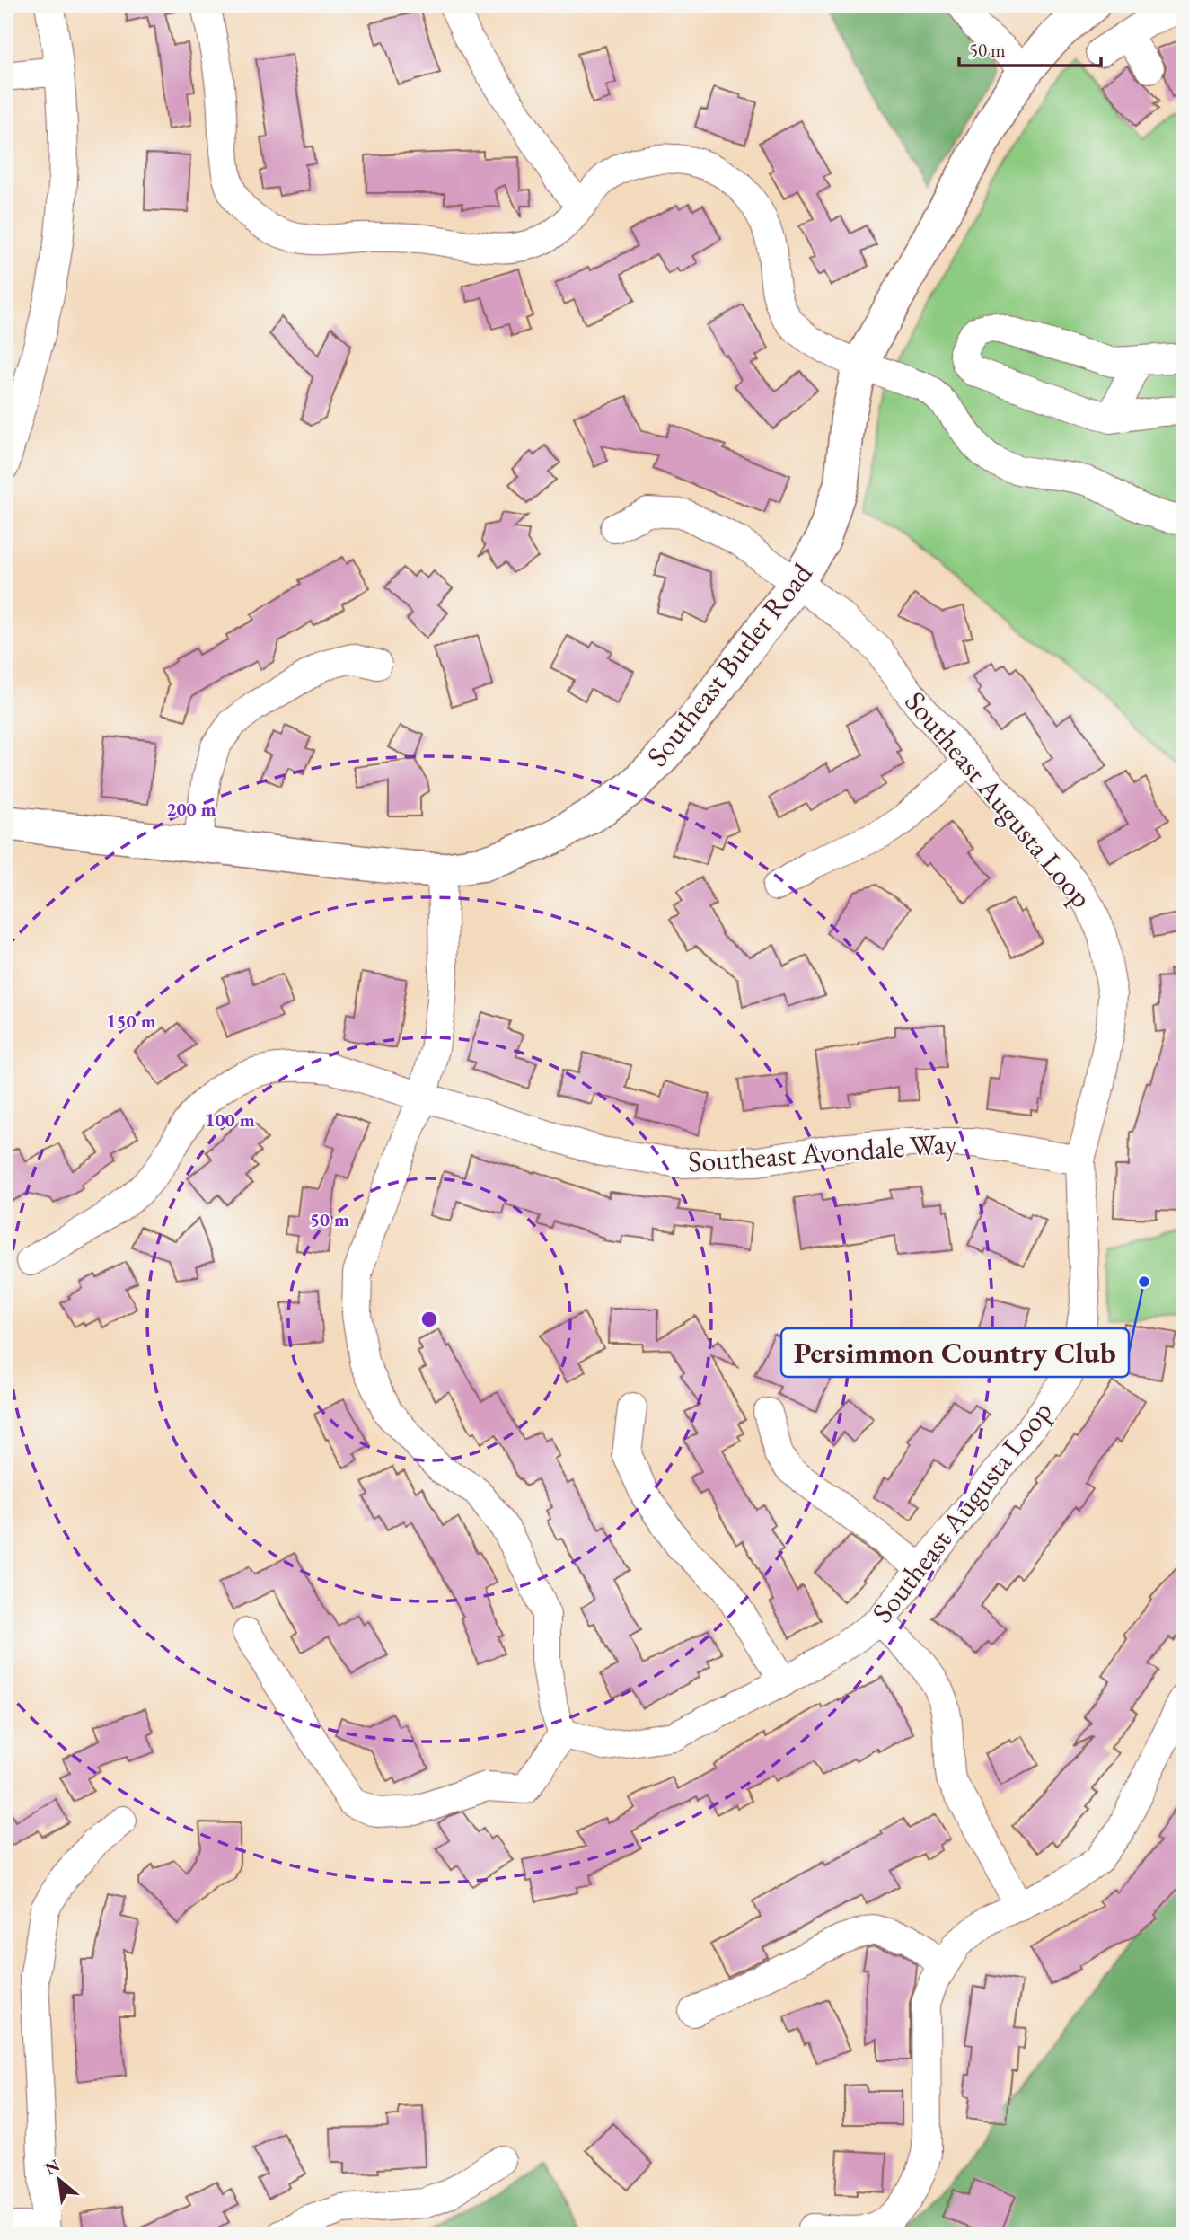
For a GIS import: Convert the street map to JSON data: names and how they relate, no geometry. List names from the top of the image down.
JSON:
{
  "streets": {
    "main road": ["Southeast Butler Road"],
    "street": ["Southeast Augusta Loop", "Southeast Avondale Way"]
  },
  "crossings": [
    ["Southeast Butler Road", "Southeast Augusta Loop"],
    ["Southeast Augusta Loop", "Southeast Avondale Way"]
  ],
  "places": ["Persimmon Country Club"],
  "scale_bar": "50 m",
  "north": "top left",
  "rings": [
    "200 m",
    "150 m",
    "100 m",
    "50 m"
  ]
}
